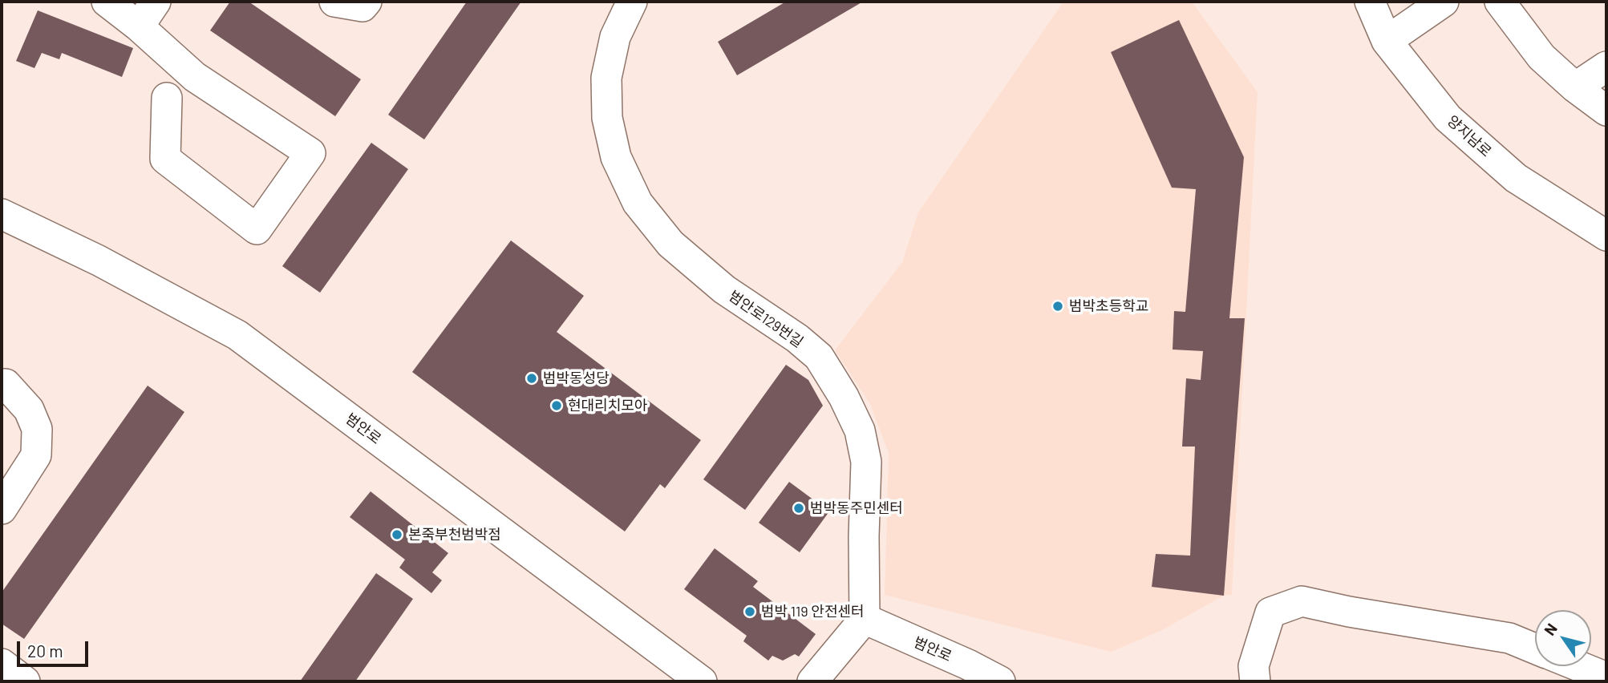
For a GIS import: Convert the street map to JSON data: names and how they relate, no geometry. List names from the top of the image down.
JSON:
{
  "streets": {
    "street": ["양지남로", "범안로129번길", "범안로"]
  },
  "crossings": [
    ["범안로129번길", "범안로"]
  ],
  "places": [
    "범박초등학교",
    "범박동성당",
    "현대리치모아",
    "범박동주민센터",
    "본죽부천범박점",
    "범박 119 안전센터"
  ],
  "scale_bar": "20 m",
  "north": "top left"
}
